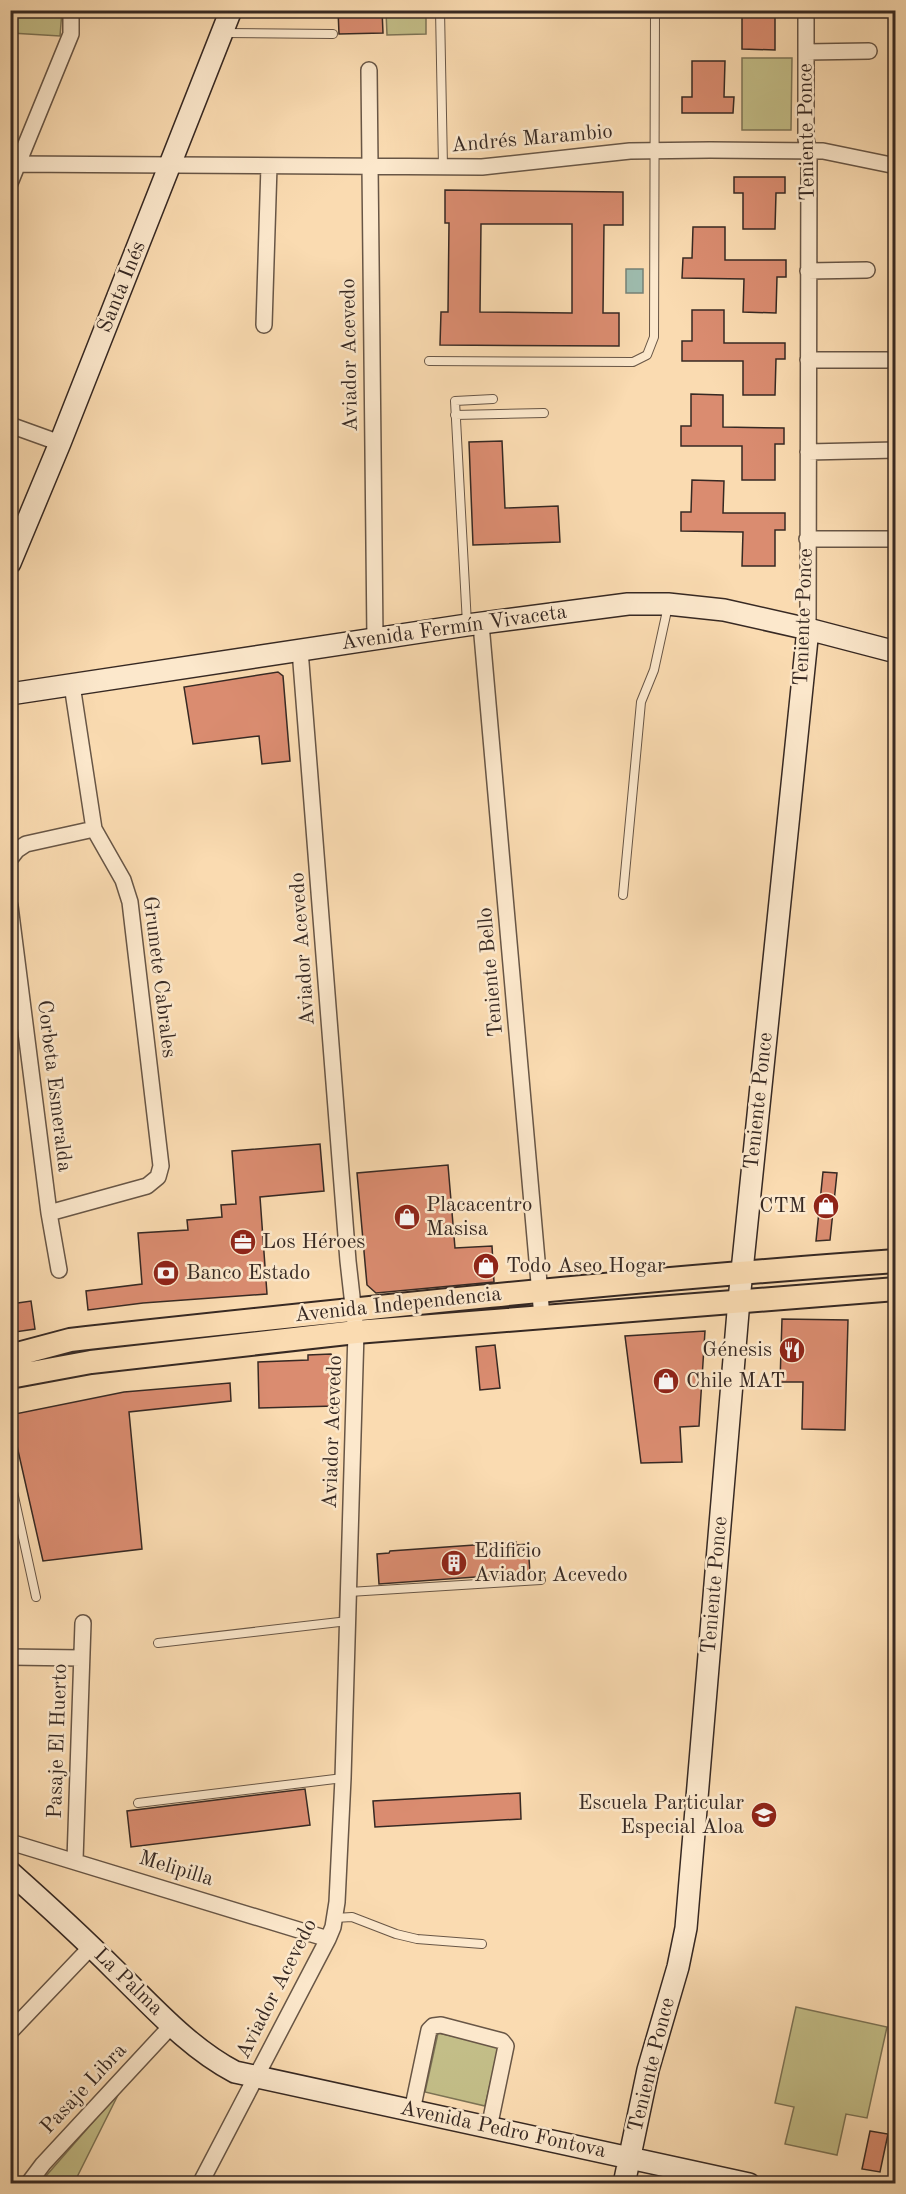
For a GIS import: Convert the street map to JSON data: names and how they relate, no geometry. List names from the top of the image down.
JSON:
{
  "streets": {
    "main road": ["Avenida Independencia"],
    "street": [
      "Teniente Ponce",
      "Andrés Marambio",
      "Santa Inés",
      "Aviador Acevedo",
      "Avenida Fermín Vivaceta",
      "Teniente Bello",
      "Grumete Cabrales",
      "Corbeta Esmeralda",
      "Pasaje El Huerto",
      "Melipilla",
      "La Palma",
      "Pasaje Libra",
      "Avenida Pedro Fontova"
    ]
  },
  "crossings": [
    ["Teniente Ponce", "Andrés Marambio"],
    ["Teniente Ponce", "Avenida Fermín Vivaceta"],
    ["Teniente Ponce", "Avenida Independencia"],
    ["Teniente Ponce", "Avenida Pedro Fontova"],
    ["Andrés Marambio", "Santa Inés"],
    ["Andrés Marambio", "Aviador Acevedo"],
    ["Aviador Acevedo", "Avenida Fermín Vivaceta"],
    ["Aviador Acevedo", "Avenida Independencia"],
    ["Aviador Acevedo", "Melipilla"],
    ["Aviador Acevedo", "La Palma"],
    ["Aviador Acevedo", "Avenida Pedro Fontova"],
    ["Avenida Fermín Vivaceta", "Teniente Bello"],
    ["Avenida Fermín Vivaceta", "Grumete Cabrales"],
    ["Teniente Bello", "Avenida Independencia"],
    ["Grumete Cabrales", "Corbeta Esmeralda"],
    ["Pasaje El Huerto", "Melipilla"],
    ["La Palma", "Pasaje Libra"],
    ["La Palma", "Avenida Pedro Fontova"]
  ],
  "places": {
    "shop": [
      "CTM",
      "Placacentro Masisa",
      "Todo Aseo Hogar",
      "Chile MAT"
    ],
    "office": ["Los Héroes"],
    "bank": ["Banco Estado"],
    "restaurant": ["Génesis"],
    "building": ["Edificio Aviador Acevedo"],
    "school or university": ["Escuela Particular Especial Aloa"]
  }
}
